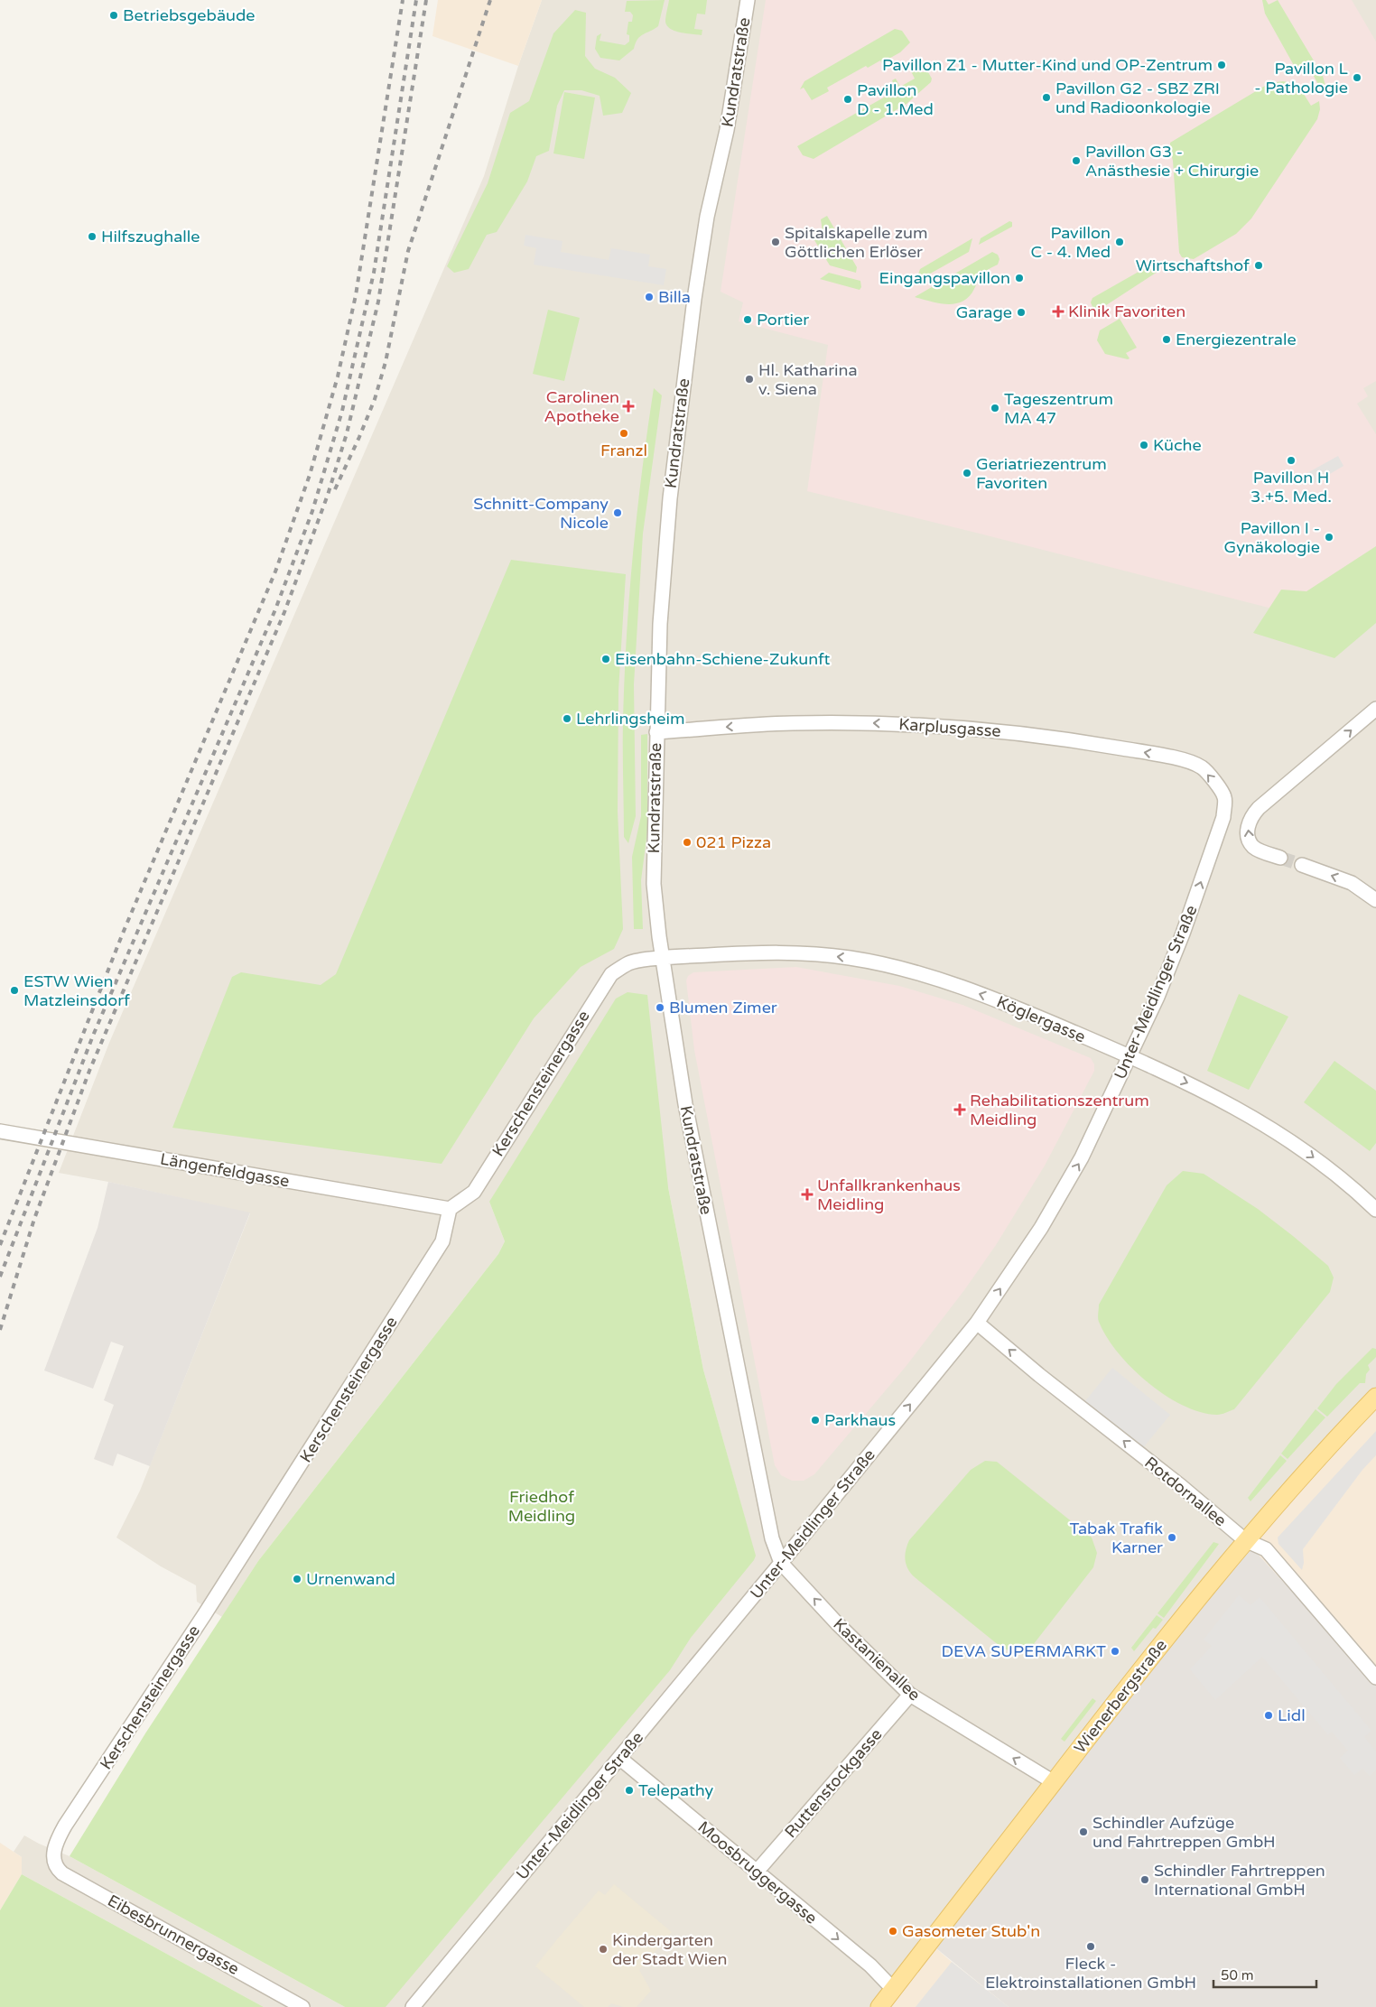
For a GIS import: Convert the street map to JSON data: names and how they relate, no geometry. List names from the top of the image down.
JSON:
{
  "streets": {
    "main road": ["Wienerbergstraße"],
    "street": [
      "Kundratstraße",
      "Karplusgasse",
      "Unter-Meidlinger Straße",
      "Köglergasse",
      "Kerschensteinergasse",
      "Längenfeldgasse",
      "Rotdornallee",
      "Kastanienallee",
      "Ruttenstockgasse",
      "Moosbruggergasse",
      "Eibesbrunnergasse"
    ]
  },
  "crossings": [
    ["Kundratstraße", "Karplusgasse"],
    ["Kundratstraße", "Unter-Meidlinger Straße"],
    ["Kundratstraße", "Köglergasse"],
    ["Kundratstraße", "Kerschensteinergasse"],
    ["Kundratstraße", "Kastanienallee"],
    ["Karplusgasse", "Unter-Meidlinger Straße"],
    ["Unter-Meidlinger Straße", "Köglergasse"],
    ["Unter-Meidlinger Straße", "Rotdornallee"],
    ["Unter-Meidlinger Straße", "Kastanienallee"],
    ["Unter-Meidlinger Straße", "Moosbruggergasse"],
    ["Köglergasse", "Kerschensteinergasse"],
    ["Kerschensteinergasse", "Längenfeldgasse"],
    ["Kerschensteinergasse", "Eibesbrunnergasse"],
    ["Rotdornallee", "Wienerbergstraße"],
    ["Kastanienallee", "Wienerbergstraße"],
    ["Kastanienallee", "Ruttenstockgasse"],
    ["Wienerbergstraße", "Moosbruggergasse"],
    ["Ruttenstockgasse", "Moosbruggergasse"]
  ],
  "one_way": [
    "Karplusgasse",
    "Unter-Meidlinger Straße",
    "Rotdornallee",
    "Kastanienallee",
    "Moosbruggergasse"
  ],
  "parks": ["Friedhof Meidling"],
  "places": {
    "other": [
      "Betriebsgebäude",
      "Pavillon Z1 - Mutter-Kind und OP-Zentrum",
      "Pavillon L - Pathologie",
      "Pavillon G2 - SBZ ZRI und Radioonkologie",
      "Pavillon D - 1.Med",
      "Pavillon G3 - Anästhesie + Chirurgie",
      "Hilfszughalle",
      "Spitalskapelle zum Göttlichen Erlöser",
      "Pavillon C - 4. Med",
      "Wirtschaftshof",
      "Eingangspavillon",
      "Billa",
      "Garage",
      "Portier",
      "Energiezentrale",
      "Hl. Katharina v. Siena",
      "Tageszentrum MA 47",
      "Franzl",
      "Küche",
      "Pavillon H 3.+5. Med.",
      "Geriatriezentrum Favoriten",
      "Schnitt-Company Nicole",
      "Pavillon I - Gynäkologie",
      "Eisenbahn-Schiene-Zukunft",
      "Lehrlingsheim",
      "021 Pizza",
      "ESTW Wien Matzleinsdorf",
      "Blumen Zimer",
      "Parkhaus",
      "Tabak Trafik Karner",
      "Urnenwand",
      "DEVA SUPERMARKT",
      "Lidl",
      "Telepathy",
      "Schindler Aufzüge und Fahrtreppen GmbH",
      "Schindler Fahrtreppen International GmbH",
      "Gasometer Stub'n",
      "Fleck - Elektroinstallationen GmbH",
      "Kindergarten der Stadt Wien"
    ],
    "health": [
      "Klinik Favoriten",
      "Carolinen Apotheke",
      "Rehabilitationszentrum Meidling",
      "Unfallkrankenhaus Meidling"
    ]
  },
  "scale_bar": "50 m"
}
